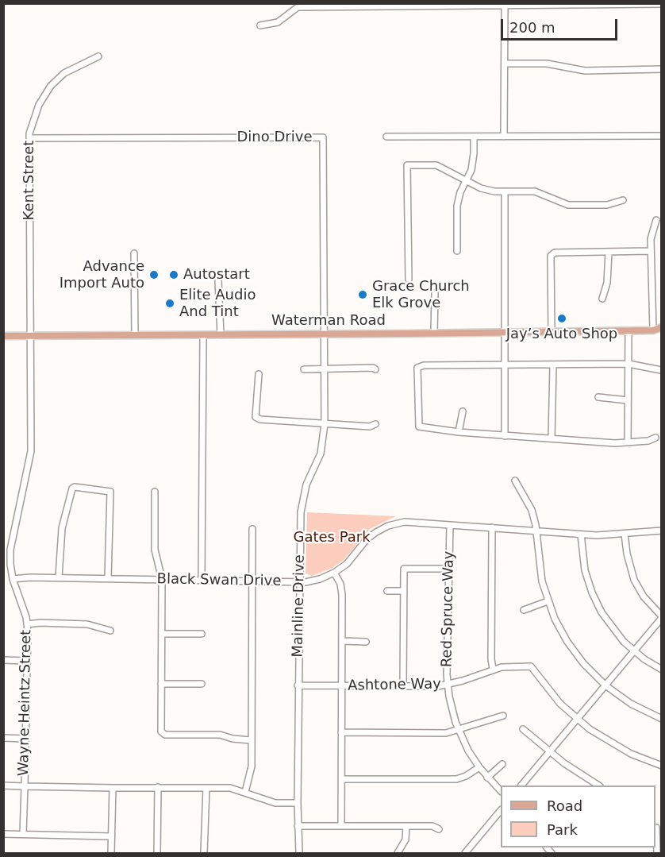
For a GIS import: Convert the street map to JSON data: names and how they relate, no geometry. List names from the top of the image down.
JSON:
{
  "streets": {
    "main road": ["Waterman Road"],
    "street": [
      "Dino Drive",
      "Kent Street",
      "Black Swan Drive",
      "Mainline Drive",
      "Red Spruce Way",
      "Ashtone Way",
      "Wayne Heintz Street"
    ]
  },
  "crossings": [
    ["Dino Drive", "Kent Street"],
    ["Dino Drive", "Waterman Road"],
    ["Dino Drive", "Mainline Drive"],
    ["Kent Street", "Waterman Road"],
    ["Kent Street", "Wayne Heintz Street"],
    ["Waterman Road", "Mainline Drive"],
    ["Waterman Road", "Wayne Heintz Street"],
    ["Black Swan Drive", "Mainline Drive"],
    ["Black Swan Drive", "Red Spruce Way"],
    ["Black Swan Drive", "Wayne Heintz Street"],
    ["Mainline Drive", "Ashtone Way"],
    ["Mainline Drive", "Wayne Heintz Street"],
    ["Red Spruce Way", "Ashtone Way"]
  ],
  "parks": ["Gates Park"],
  "places": [
    "Advance Import Auto",
    "Autostart",
    "Grace Church Elk Grove",
    "Elite Audio And Tint",
    "Jay’s Auto Shop"
  ],
  "legend": ["Road", "Park"],
  "scale_bar": "200 m"
}
